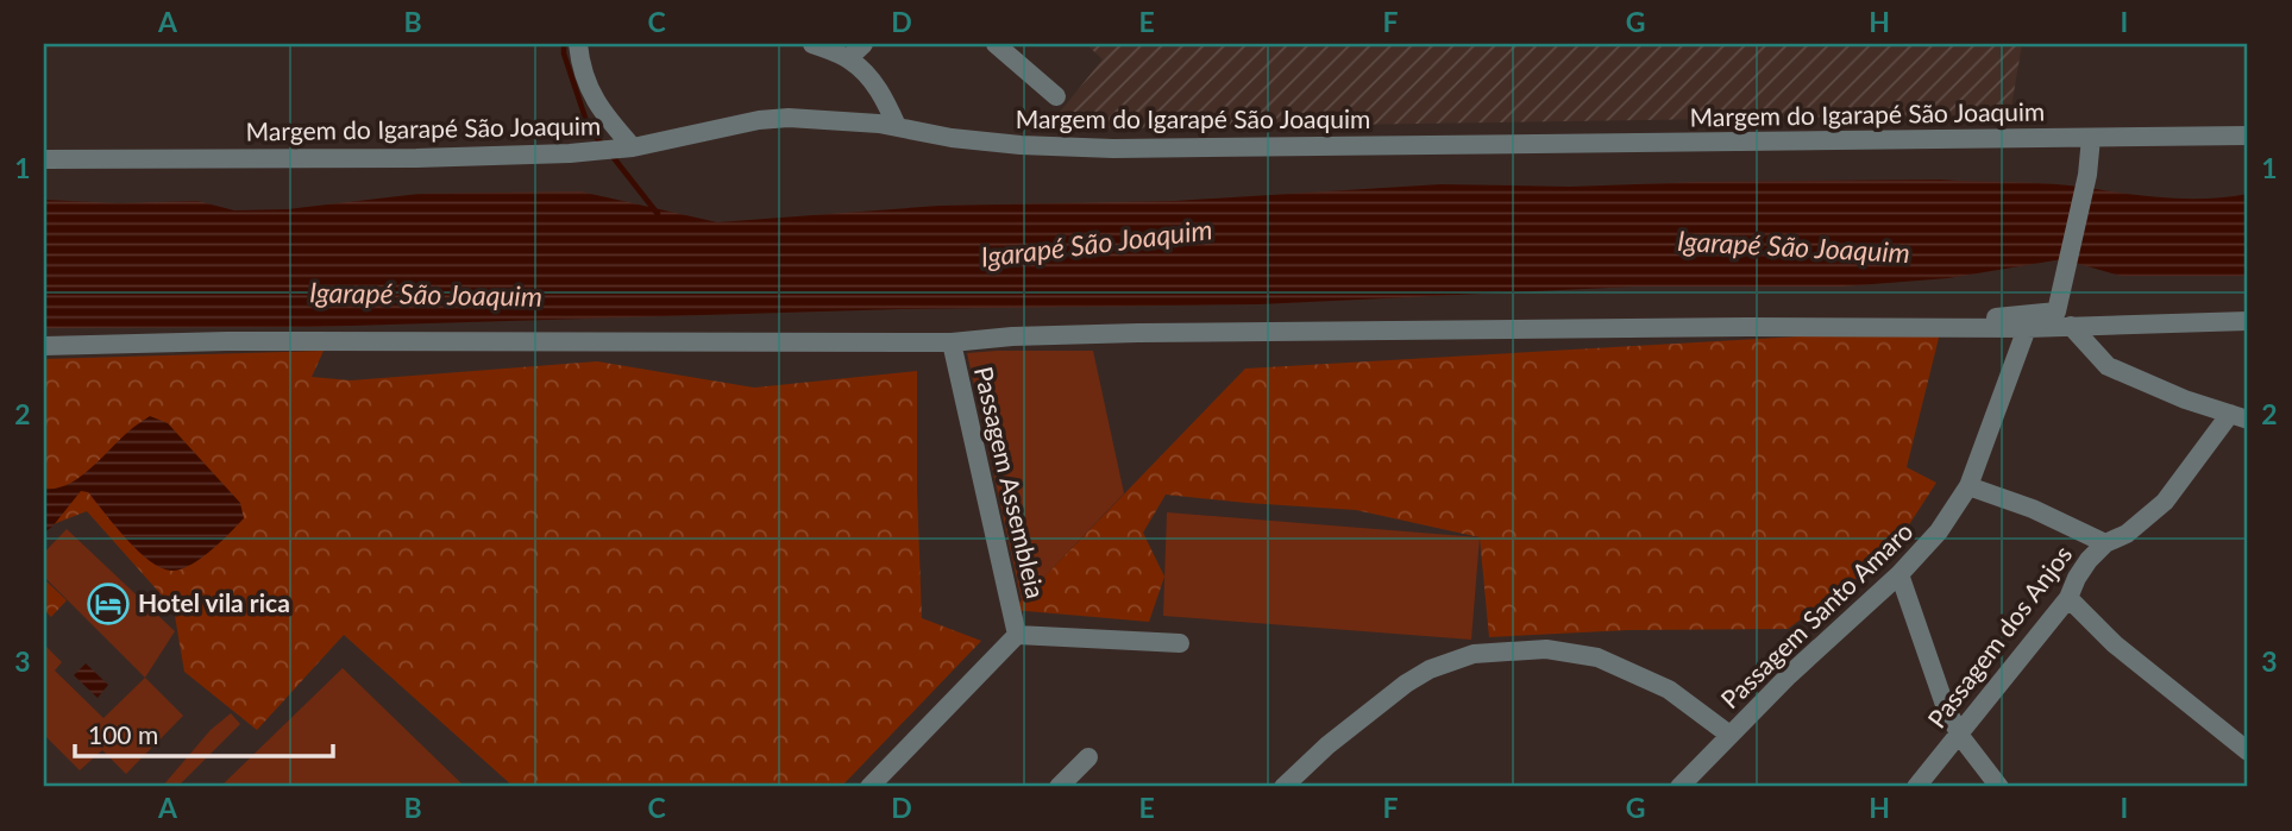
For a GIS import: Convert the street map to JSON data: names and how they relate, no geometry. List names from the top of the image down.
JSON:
{
  "streets": {
    "street": [
      "Margem do Igarapé São Joaquim",
      "Passagem Assembleia",
      "Passagem Santo Amaro",
      "Passagem dos Anjos"
    ]
  },
  "water": ["Igarapé São Joaquim"],
  "places": {
    "hotel": ["Hotel vila rica"]
  },
  "scale_bar": "100 m",
  "grid": {
    "columns": [
      "A",
      "B",
      "C",
      "D",
      "E",
      "F",
      "G",
      "H",
      "I"
    ],
    "rows": ["1", "2", "3"]
  }
}
